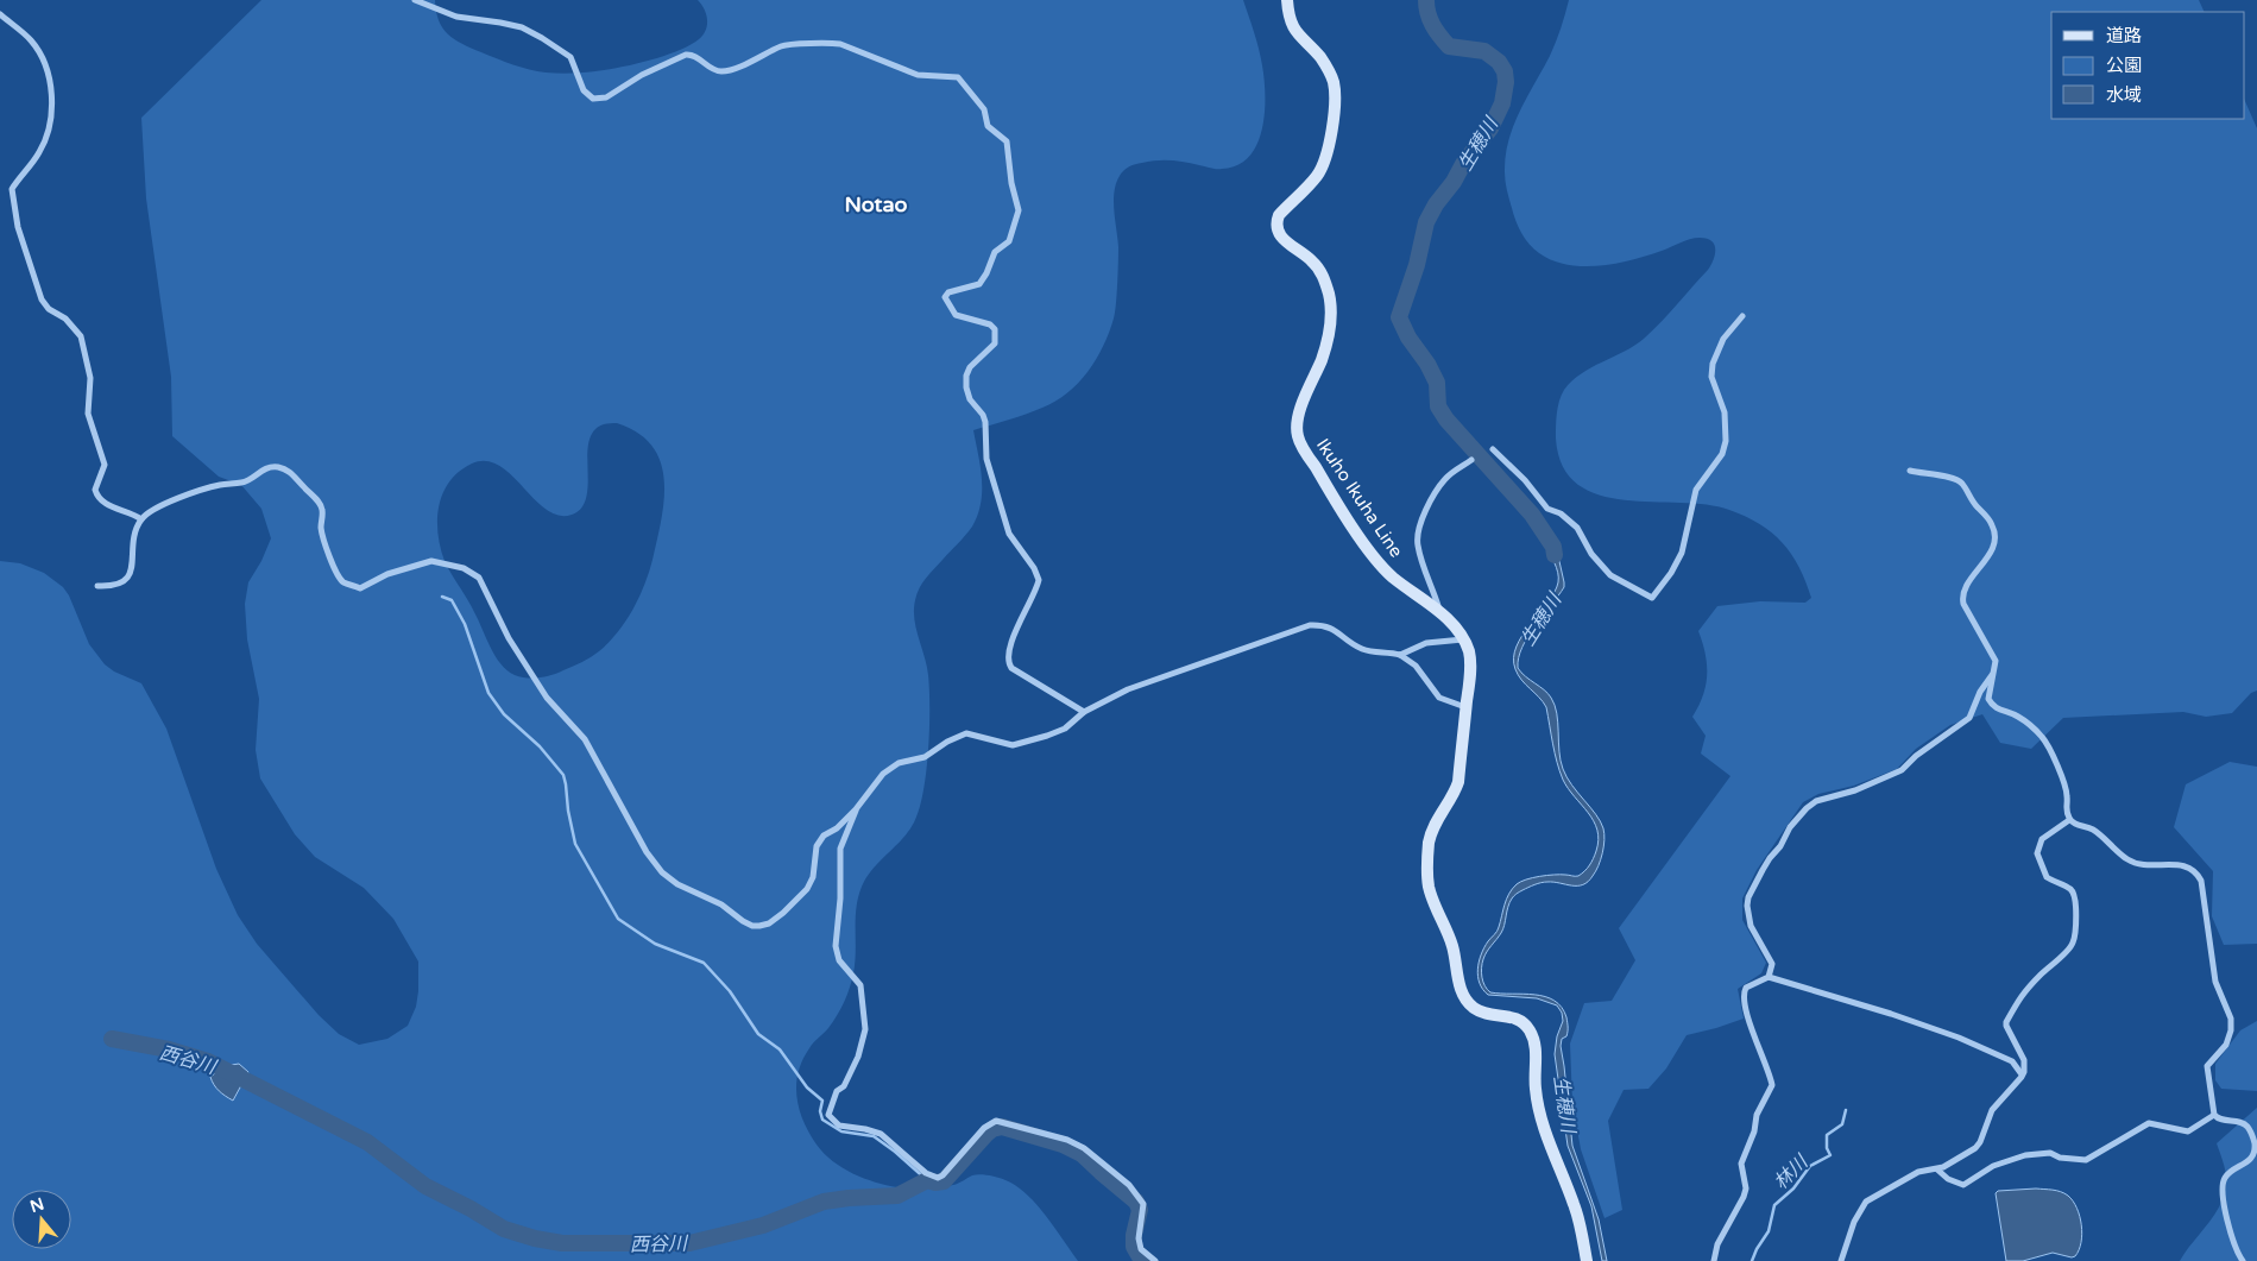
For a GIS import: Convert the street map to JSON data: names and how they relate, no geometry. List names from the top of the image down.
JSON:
{
  "streets": {
    "main road": ["Ikuho Ikuha Line"]
  },
  "districts": ["Notao"],
  "water": ["生穂川", "西谷川", "林川"],
  "legend": ["道路", "公園", "水域"],
  "north": "top"
}
